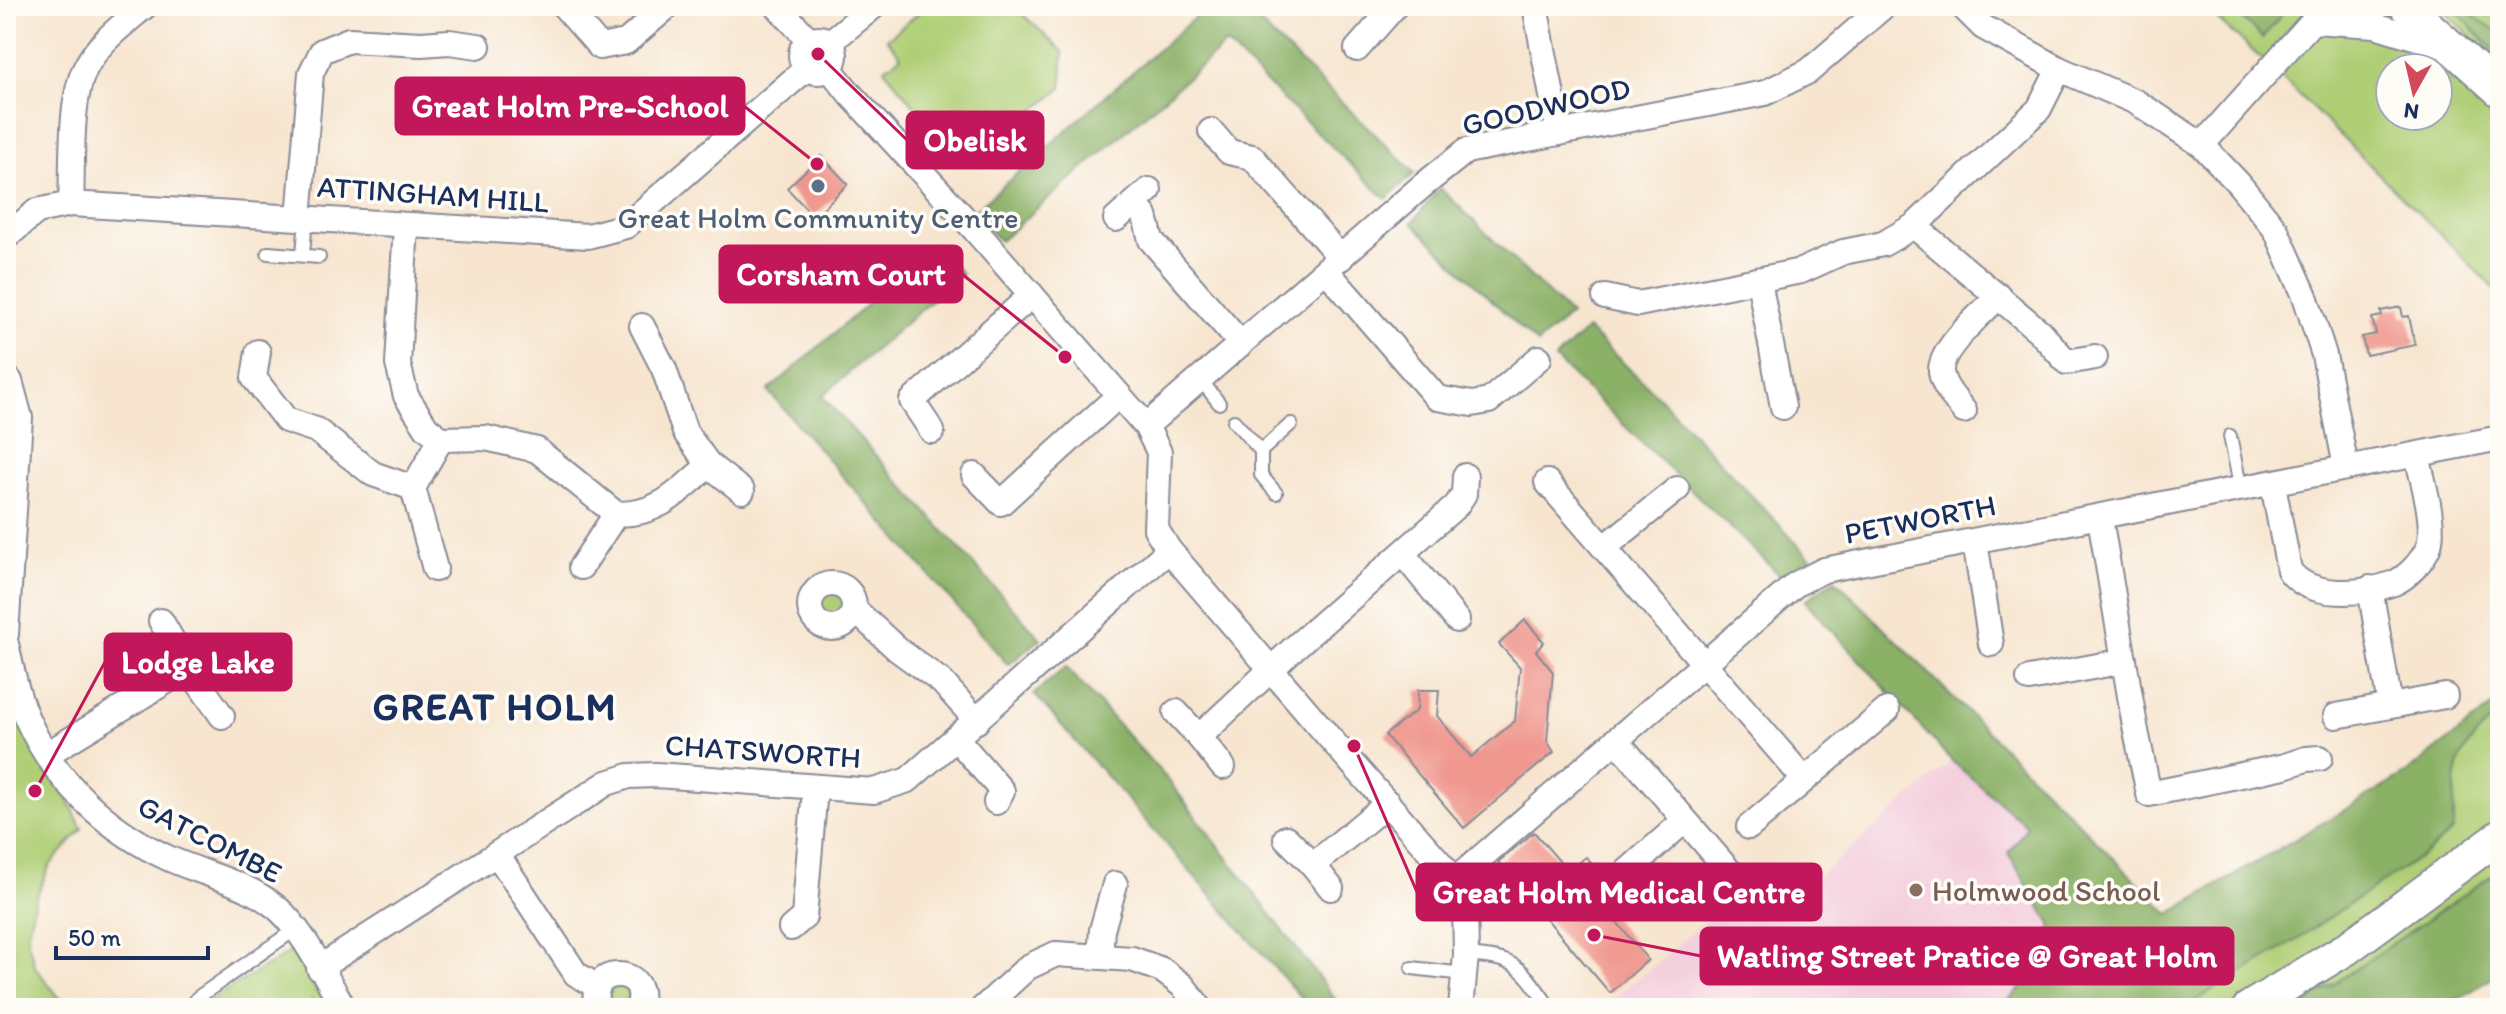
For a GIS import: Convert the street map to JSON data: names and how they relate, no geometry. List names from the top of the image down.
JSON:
{
  "streets": {
    "street": [
      "GOODWOOD",
      "ATTINGHAM HILL",
      "PETWORTH",
      "CHATSWORTH",
      "GATCOMBE"
    ]
  },
  "crossings": [
    ["CHATSWORTH", "GATCOMBE"]
  ],
  "districts": ["GREAT HOLM"],
  "places": [
    "Obelisk",
    "Great Holm Pre-School",
    "Great Holm Community Centre",
    "Corsham Court",
    "Great Holm Medical Centre",
    "Lodge Lake",
    "Holmwood School",
    "Watling Street Pratice @ Great Holm"
  ],
  "scale_bar": "50 m",
  "north": "bottom"
}
